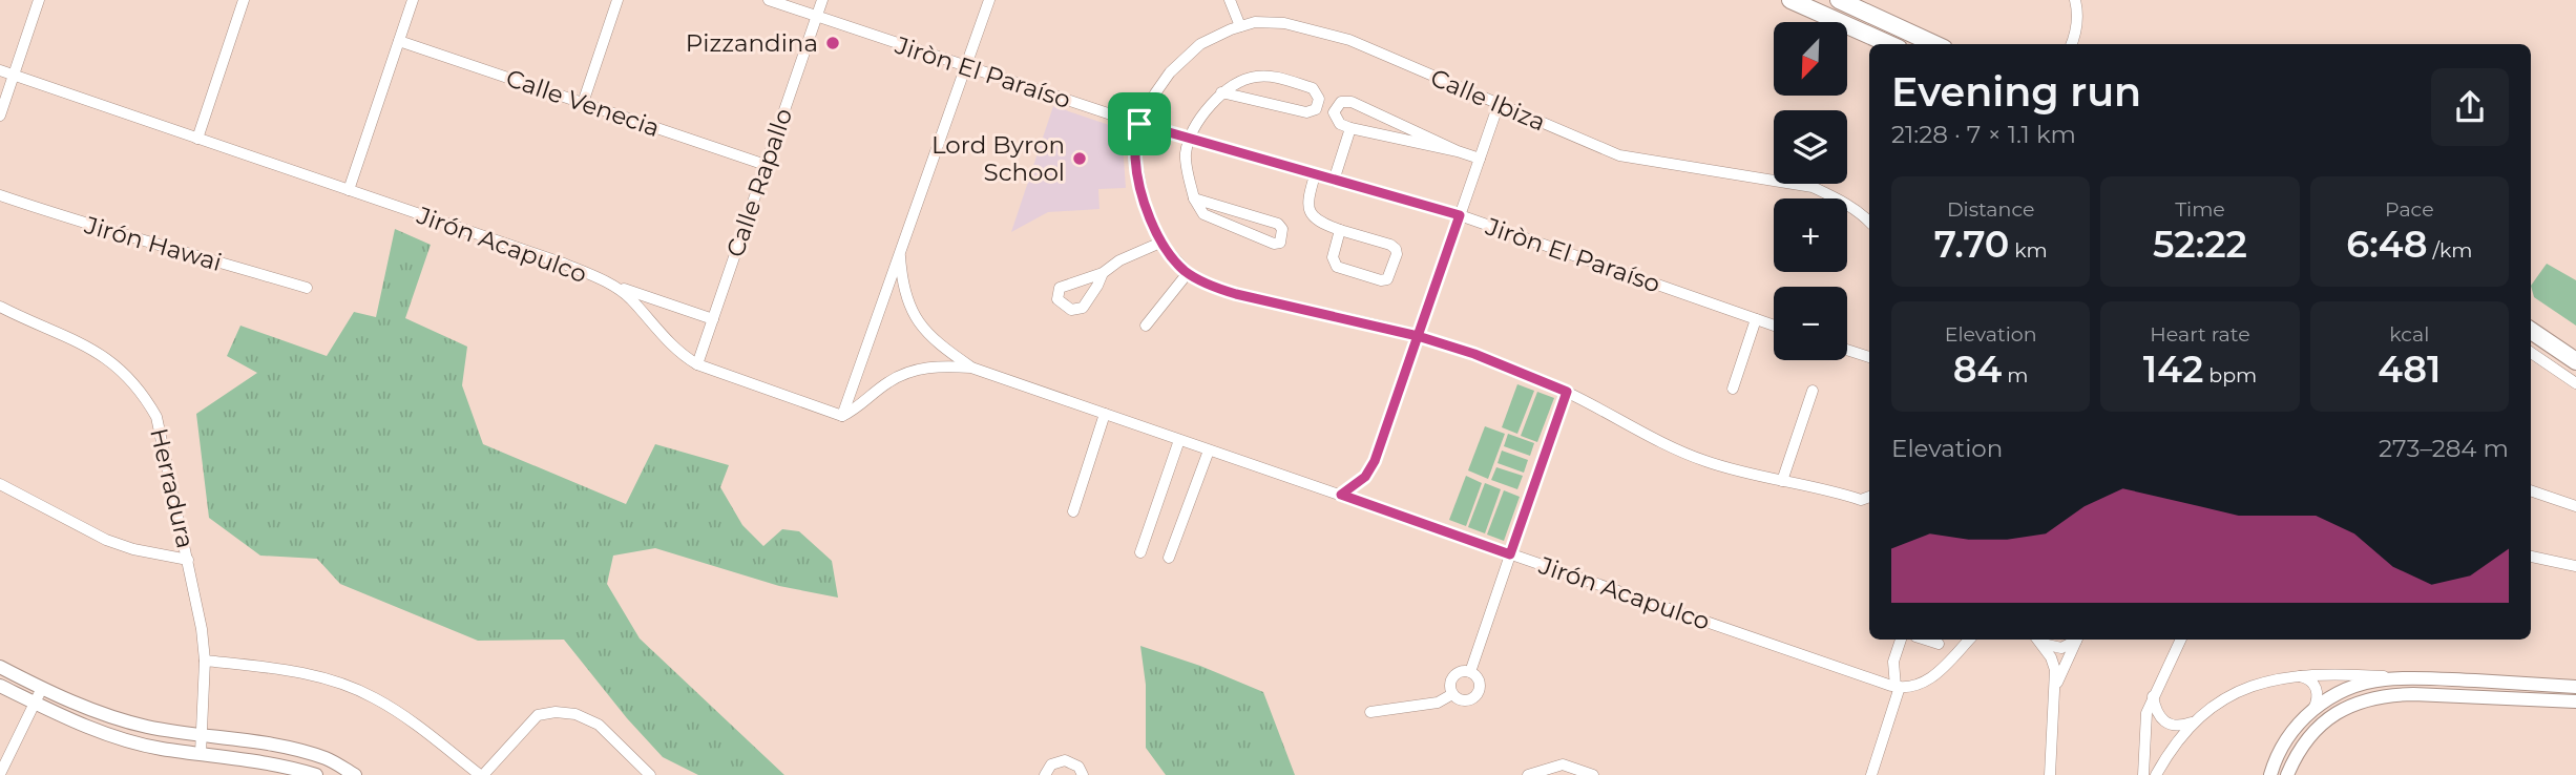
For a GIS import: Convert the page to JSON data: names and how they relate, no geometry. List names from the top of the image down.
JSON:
{
  "streets": {
    "street": [
      "Jiròn El Paraíso",
      "Calle Ibiza",
      "Calle Venecia",
      "Calle Rapallo",
      "Jirón Hawai",
      "Jirón Acapulco",
      "Herradura"
    ]
  },
  "crossings": [
    ["Jiròn El Paraíso", "Calle Ibiza"],
    ["Jiròn El Paraíso", "Calle Rapallo"],
    ["Calle Venecia", "Calle Rapallo"],
    ["Calle Rapallo", "Jirón Acapulco"]
  ],
  "places": ["Pizzandina", "Lord Byron School"],
  "north": "bottom left",
  "page": {
    "map_buttons": ["+", "−"],
    "heading": ["Evening run", "21:28 · 7 × 1.1 km"],
    "stats": [
      ["Distance", "7.70 km"],
      ["Time", "52:22"],
      ["Pace", "6:48 /km"],
      ["Elevation", "84 m"],
      ["Heart rate", "142 bpm"],
      ["kcal", "481"]
    ],
    "chart": ["Elevation", "273–284 m"]
  }
}
